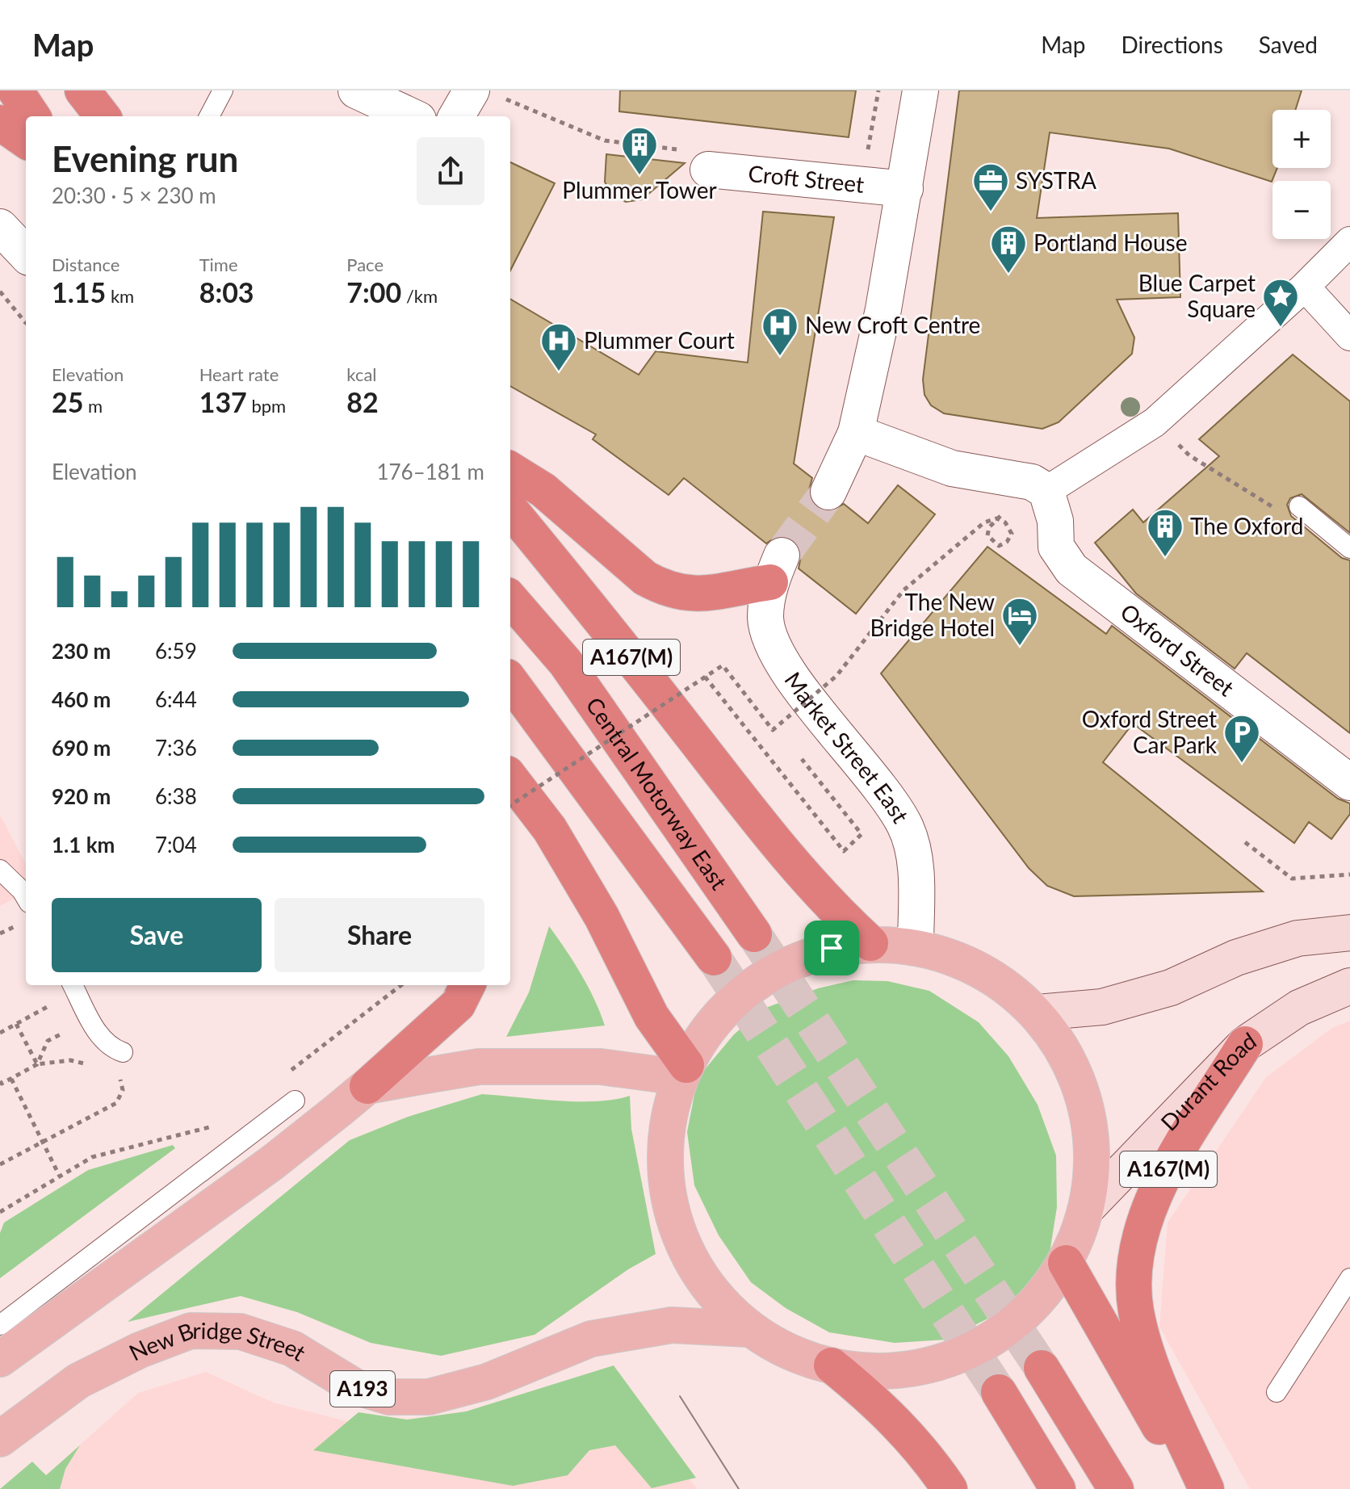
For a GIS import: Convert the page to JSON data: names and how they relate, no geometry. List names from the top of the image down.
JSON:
{
  "streets": {
    "highway": ["A167(M)", "Central Motorway East"],
    "main road": ["Durant Road", "New Bridge Street", "A193"],
    "street": ["Croft Street", "Oxford Street", "Market Street East"]
  },
  "crossings": [
    ["A167(M)", "Durant Road"]
  ],
  "places": {
    "building": ["Plummer Tower", "Portland House", "The Oxford"],
    "office": ["SYSTRA"],
    "place": ["Blue Carpet Square"],
    "hospital": ["New Croft Centre", "Plummer Court"],
    "hotel": ["The New Bridge Hotel"],
    "parking": ["Oxford Street Car Park"]
  },
  "page": {
    "header": "Map",
    "nav": ["Map", "Directions", "Saved"],
    "map_buttons": ["+", "−"],
    "heading": ["Evening run", "20:30 · 5 × 230 m"],
    "stats": [
      ["Distance", "1.15 km"],
      ["Time", "8:03"],
      ["Pace", "7:00 /km"],
      ["Elevation", "25 m"],
      ["Heart rate", "137 bpm"],
      ["kcal", "82"]
    ],
    "chart": ["Elevation", "176–181 m"],
    "list": [
      {
        "name": "230 m",
        "note": "6:59"
      },
      {
        "name": "460 m",
        "note": "6:44"
      },
      {
        "name": "690 m",
        "note": "7:36"
      },
      {
        "name": "920 m",
        "note": "6:38"
      },
      {
        "name": "1.1 km",
        "note": "7:04"
      }
    ],
    "buttons": ["Save", "Share"]
  }
}
